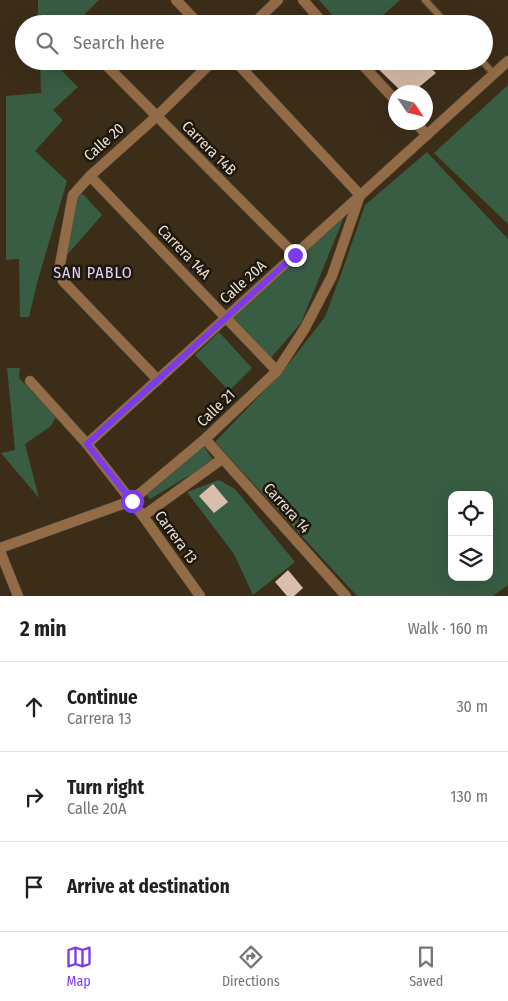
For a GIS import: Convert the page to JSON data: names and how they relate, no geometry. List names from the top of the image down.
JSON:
{
  "streets": {
    "street": [
      "Calle 20",
      "Carrera 14B",
      "Carrera 14A",
      "Calle 20A",
      "Calle 21",
      "Carrera 14",
      "Carrera 13"
    ]
  },
  "crossings": [
    ["Calle 20", "Carrera 14B"],
    ["Calle 20", "Carrera 14A"],
    ["Calle 20", "Calle 20A"],
    ["Carrera 14B", "Calle 20A"],
    ["Carrera 14A", "Calle 20A"],
    ["Carrera 14A", "Calle 21"],
    ["Calle 20A", "Calle 21"],
    ["Calle 20A", "Carrera 13"],
    ["Calle 21", "Carrera 14"],
    ["Calle 21", "Carrera 13"]
  ],
  "districts": ["SAN PABLO"],
  "north": "bottom right",
  "page": {
    "search": "Search here",
    "heading": ["2 min", "Walk · 160 m"],
    "list": [
      ["Continue", "Carrera 13", "30 m"],
      ["Turn right", "Calle 20A", "130 m"],
      "Arrive at destination"
    ],
    "nav": ["Map", "Directions", "Saved"]
  }
}
